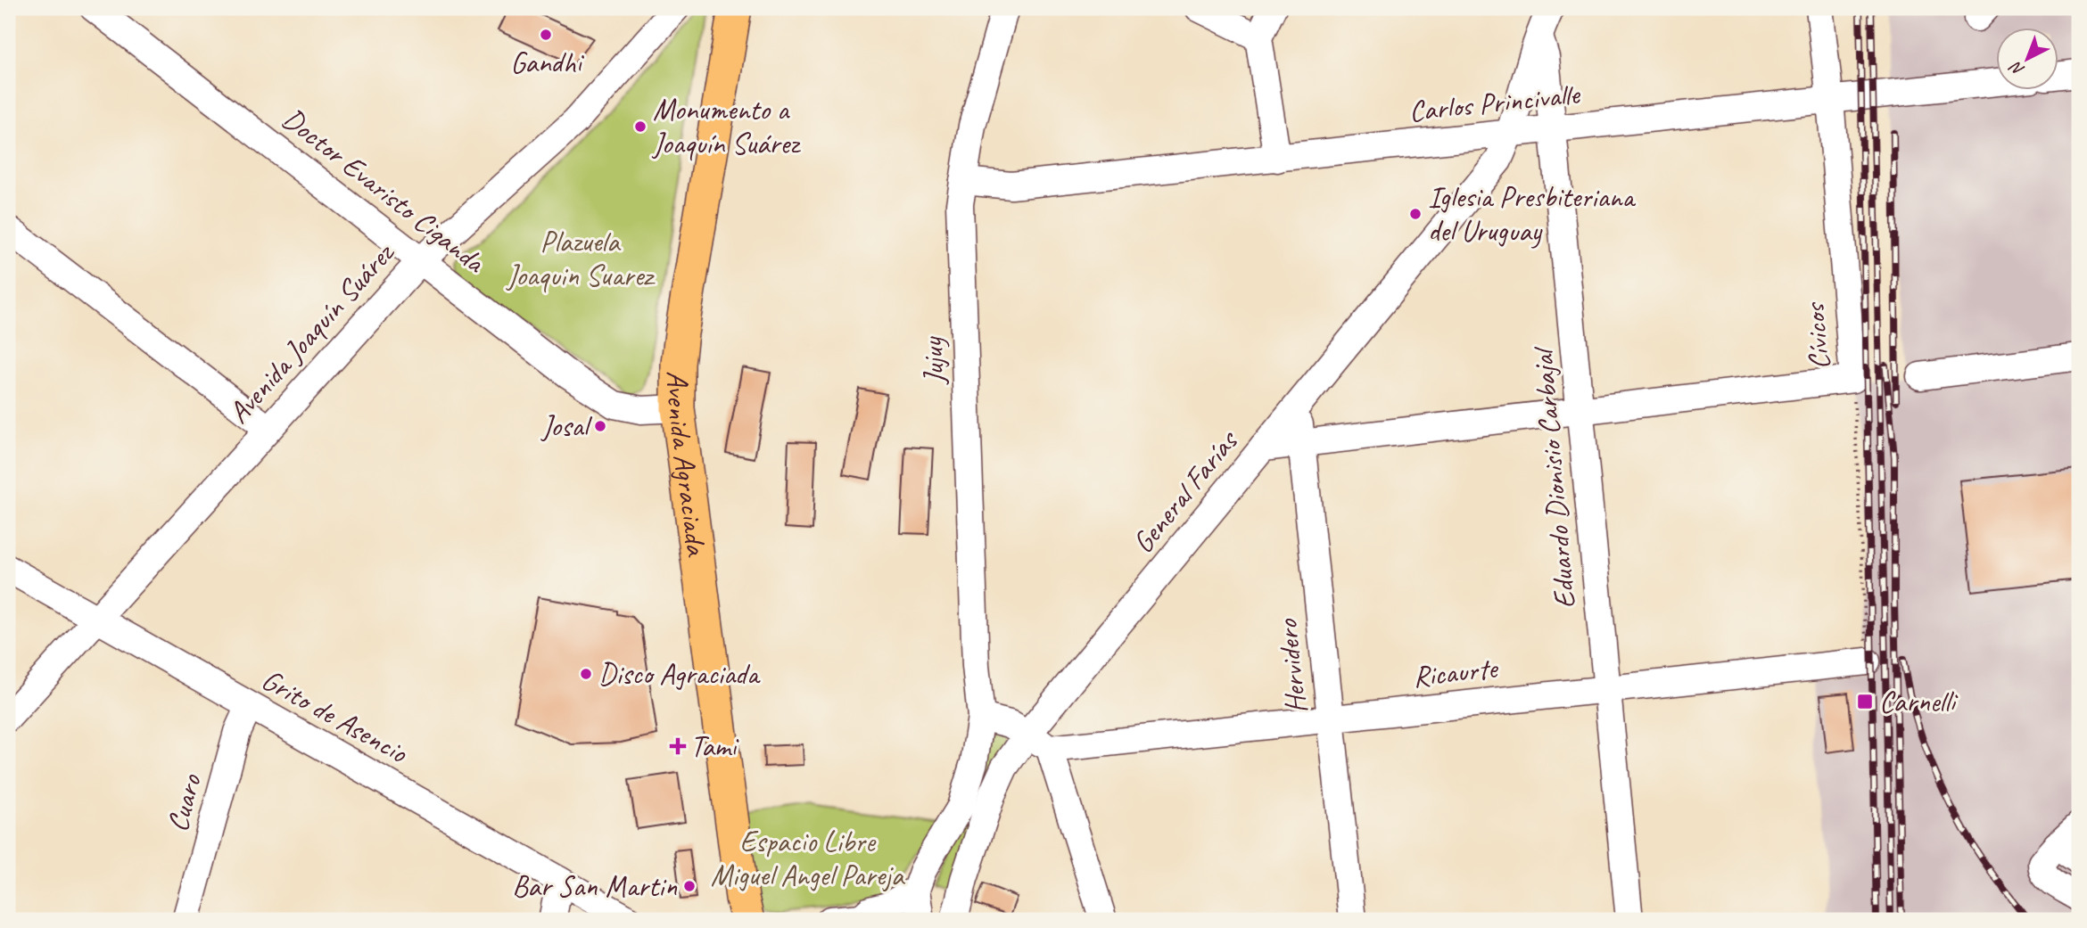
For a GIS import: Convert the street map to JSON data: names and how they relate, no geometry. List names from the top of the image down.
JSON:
{
  "streets": {
    "main road": ["Avenida Agraciada"],
    "street": [
      "Carlos Princivalle",
      "Doctor Evaristo Ciganda",
      "Avenida Joaquín Suárez",
      "Cívicos",
      "Jujuy",
      "Eduardo Dionisio Carbajal",
      "General Farías",
      "Hervidero",
      "Ricaurte",
      "Grito de Asencio",
      "Cuaro"
    ]
  },
  "crossings": [
    ["Carlos Princivalle", "Cívicos"],
    ["Carlos Princivalle", "Jujuy"],
    ["Carlos Princivalle", "Eduardo Dionisio Carbajal"],
    ["Carlos Princivalle", "General Farías"],
    ["Doctor Evaristo Ciganda", "Avenida Joaquín Suárez"],
    ["Doctor Evaristo Ciganda", "Avenida Agraciada"],
    ["Avenida Joaquín Suárez", "Grito de Asencio"],
    ["Cívicos", "Ricaurte"],
    ["Eduardo Dionisio Carbajal", "General Farías"],
    ["Eduardo Dionisio Carbajal", "Ricaurte"],
    ["General Farías", "Hervidero"],
    ["Hervidero", "Ricaurte"],
    ["Grito de Asencio", "Cuaro"]
  ],
  "parks": ["Plazuela Joaquin Suarez", "Espacio Libre Miguel Angel Pareja"],
  "places": {
    "other": [
      "Gandhi",
      "Monumento a Joaquín Suárez",
      "Iglesia Presbiteriana del Uruguay",
      "Josal",
      "Disco Agraciada",
      "Bar San Martin"
    ],
    "transit": ["Carnelli"],
    "health": ["Tami"]
  },
  "north": "bottom left"
}
